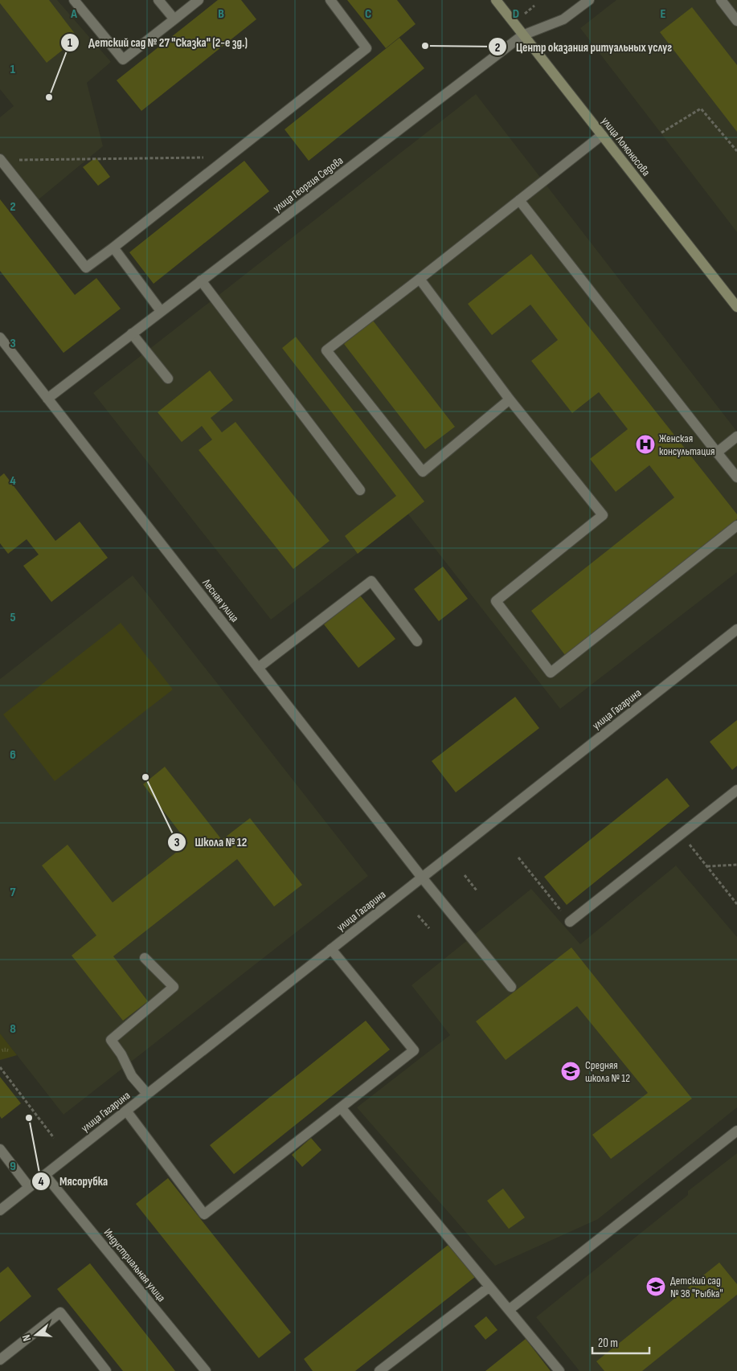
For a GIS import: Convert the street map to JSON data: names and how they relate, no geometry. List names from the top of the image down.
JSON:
{
  "streets": {
    "main road": ["улица Ломоносова"],
    "street": [
      "улица Георгия Седова",
      "Лесная улица",
      "улица Гагарина",
      "Индустриальная улица"
    ]
  },
  "crossings": [
    ["улица Ломоносова", "улица Георгия Седова"],
    ["улица Георгия Седова", "Лесная улица"],
    ["Лесная улица", "улица Гагарина"],
    ["улица Гагарина", "Индустриальная улица"]
  ],
  "places": {
    "other": [
      "Центр оказания ритуальных услуг",
      "Детский сад № 27 \"Сказка\" (2-е зд.)",
      "Школа № 12",
      "Мясорубка"
    ],
    "hospital": ["Женская консультация"],
    "school or university": ["Средняя школа № 12", "Детский сад № 38 \"Рыбка\""]
  },
  "scale_bar": "20 m",
  "north": "left",
  "grid": {
    "columns": [
      "A",
      "B",
      "C",
      "D",
      "E"
    ],
    "rows": [
      "1",
      "2",
      "3",
      "4",
      "5",
      "6",
      "7",
      "8",
      "9"
    ]
  }
}
